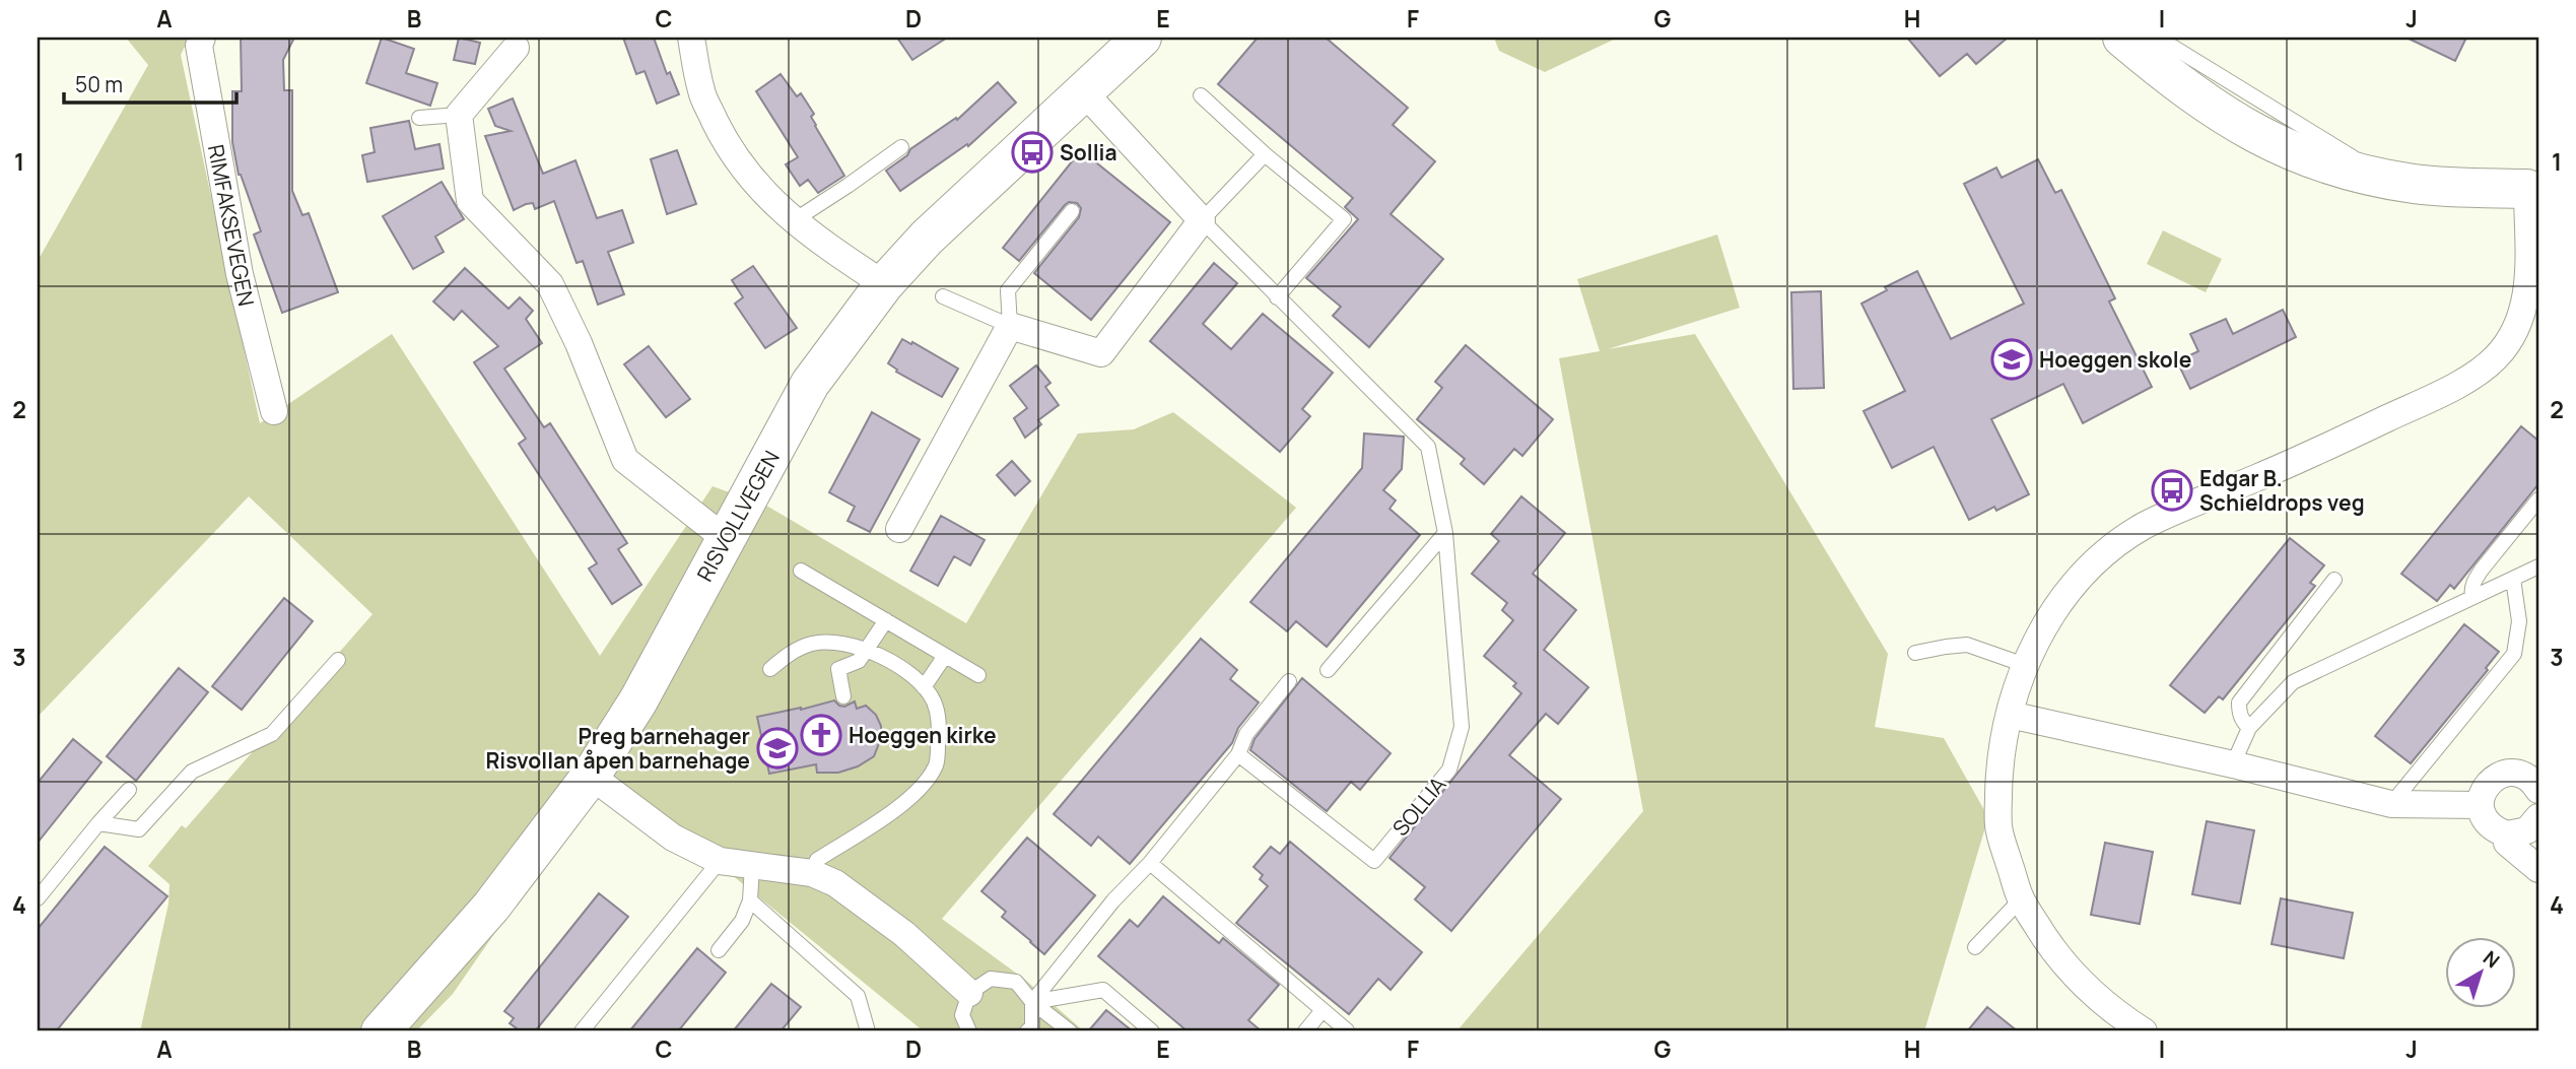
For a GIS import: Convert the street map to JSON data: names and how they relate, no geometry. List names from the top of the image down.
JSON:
{
  "streets": {
    "street": ["RIMFAKSEVEGEN", "RISVOLLVEGEN", "SOLLIA"]
  },
  "crossings": [
    ["RISVOLLVEGEN", "SOLLIA"]
  ],
  "places": {
    "bus stop": ["Sollia", "Edgar B. Schieldrops veg"],
    "school or university": ["Hoeggen skole", "Preg barnehager Risvollan åpen barnehage"],
    "church": ["Hoeggen kirke"]
  },
  "scale_bar": "50 m",
  "north": "top right",
  "grid": {
    "columns": [
      "A",
      "B",
      "C",
      "D",
      "E",
      "F",
      "G",
      "H",
      "I",
      "J"
    ],
    "rows": [
      "1",
      "2",
      "3",
      "4"
    ]
  }
}
